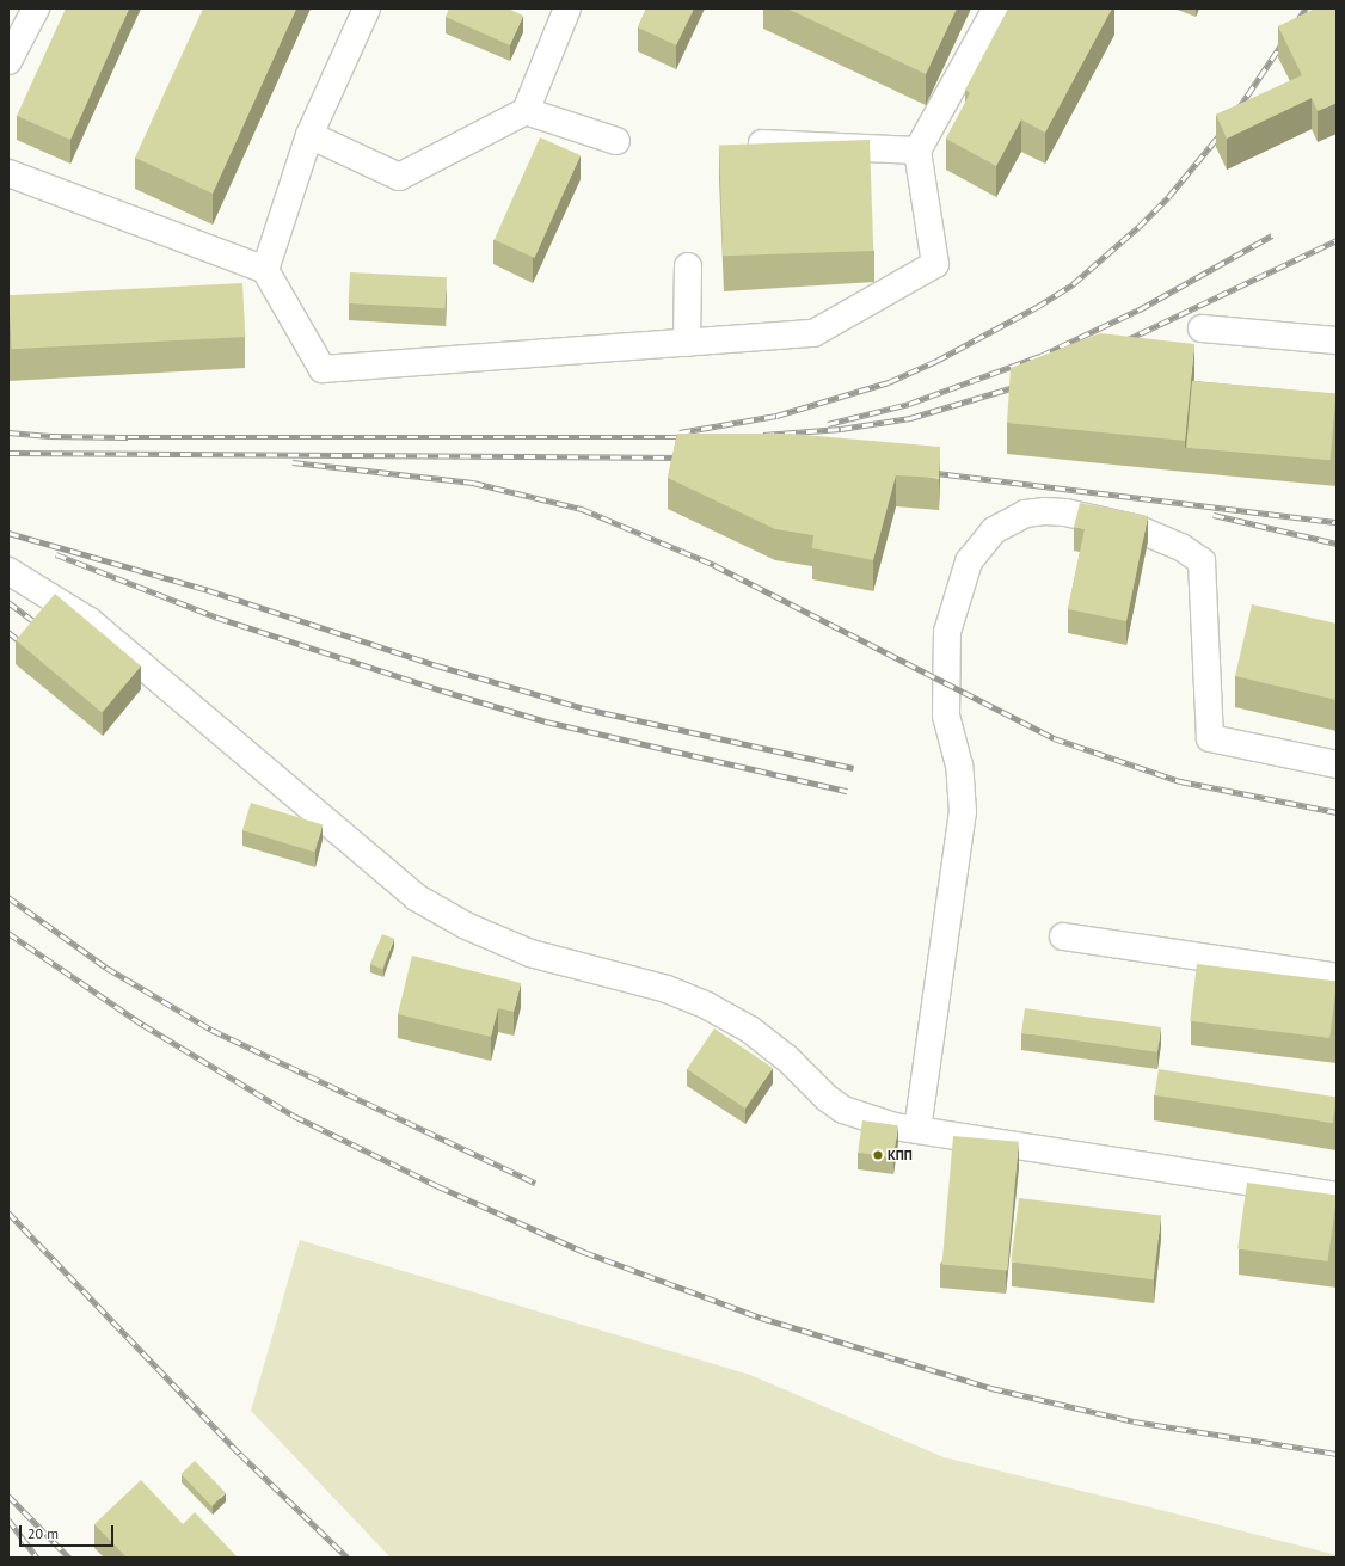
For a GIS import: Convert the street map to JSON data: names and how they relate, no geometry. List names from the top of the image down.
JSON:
{
  "places": ["КПП"],
  "scale_bar": "20 m"
}
